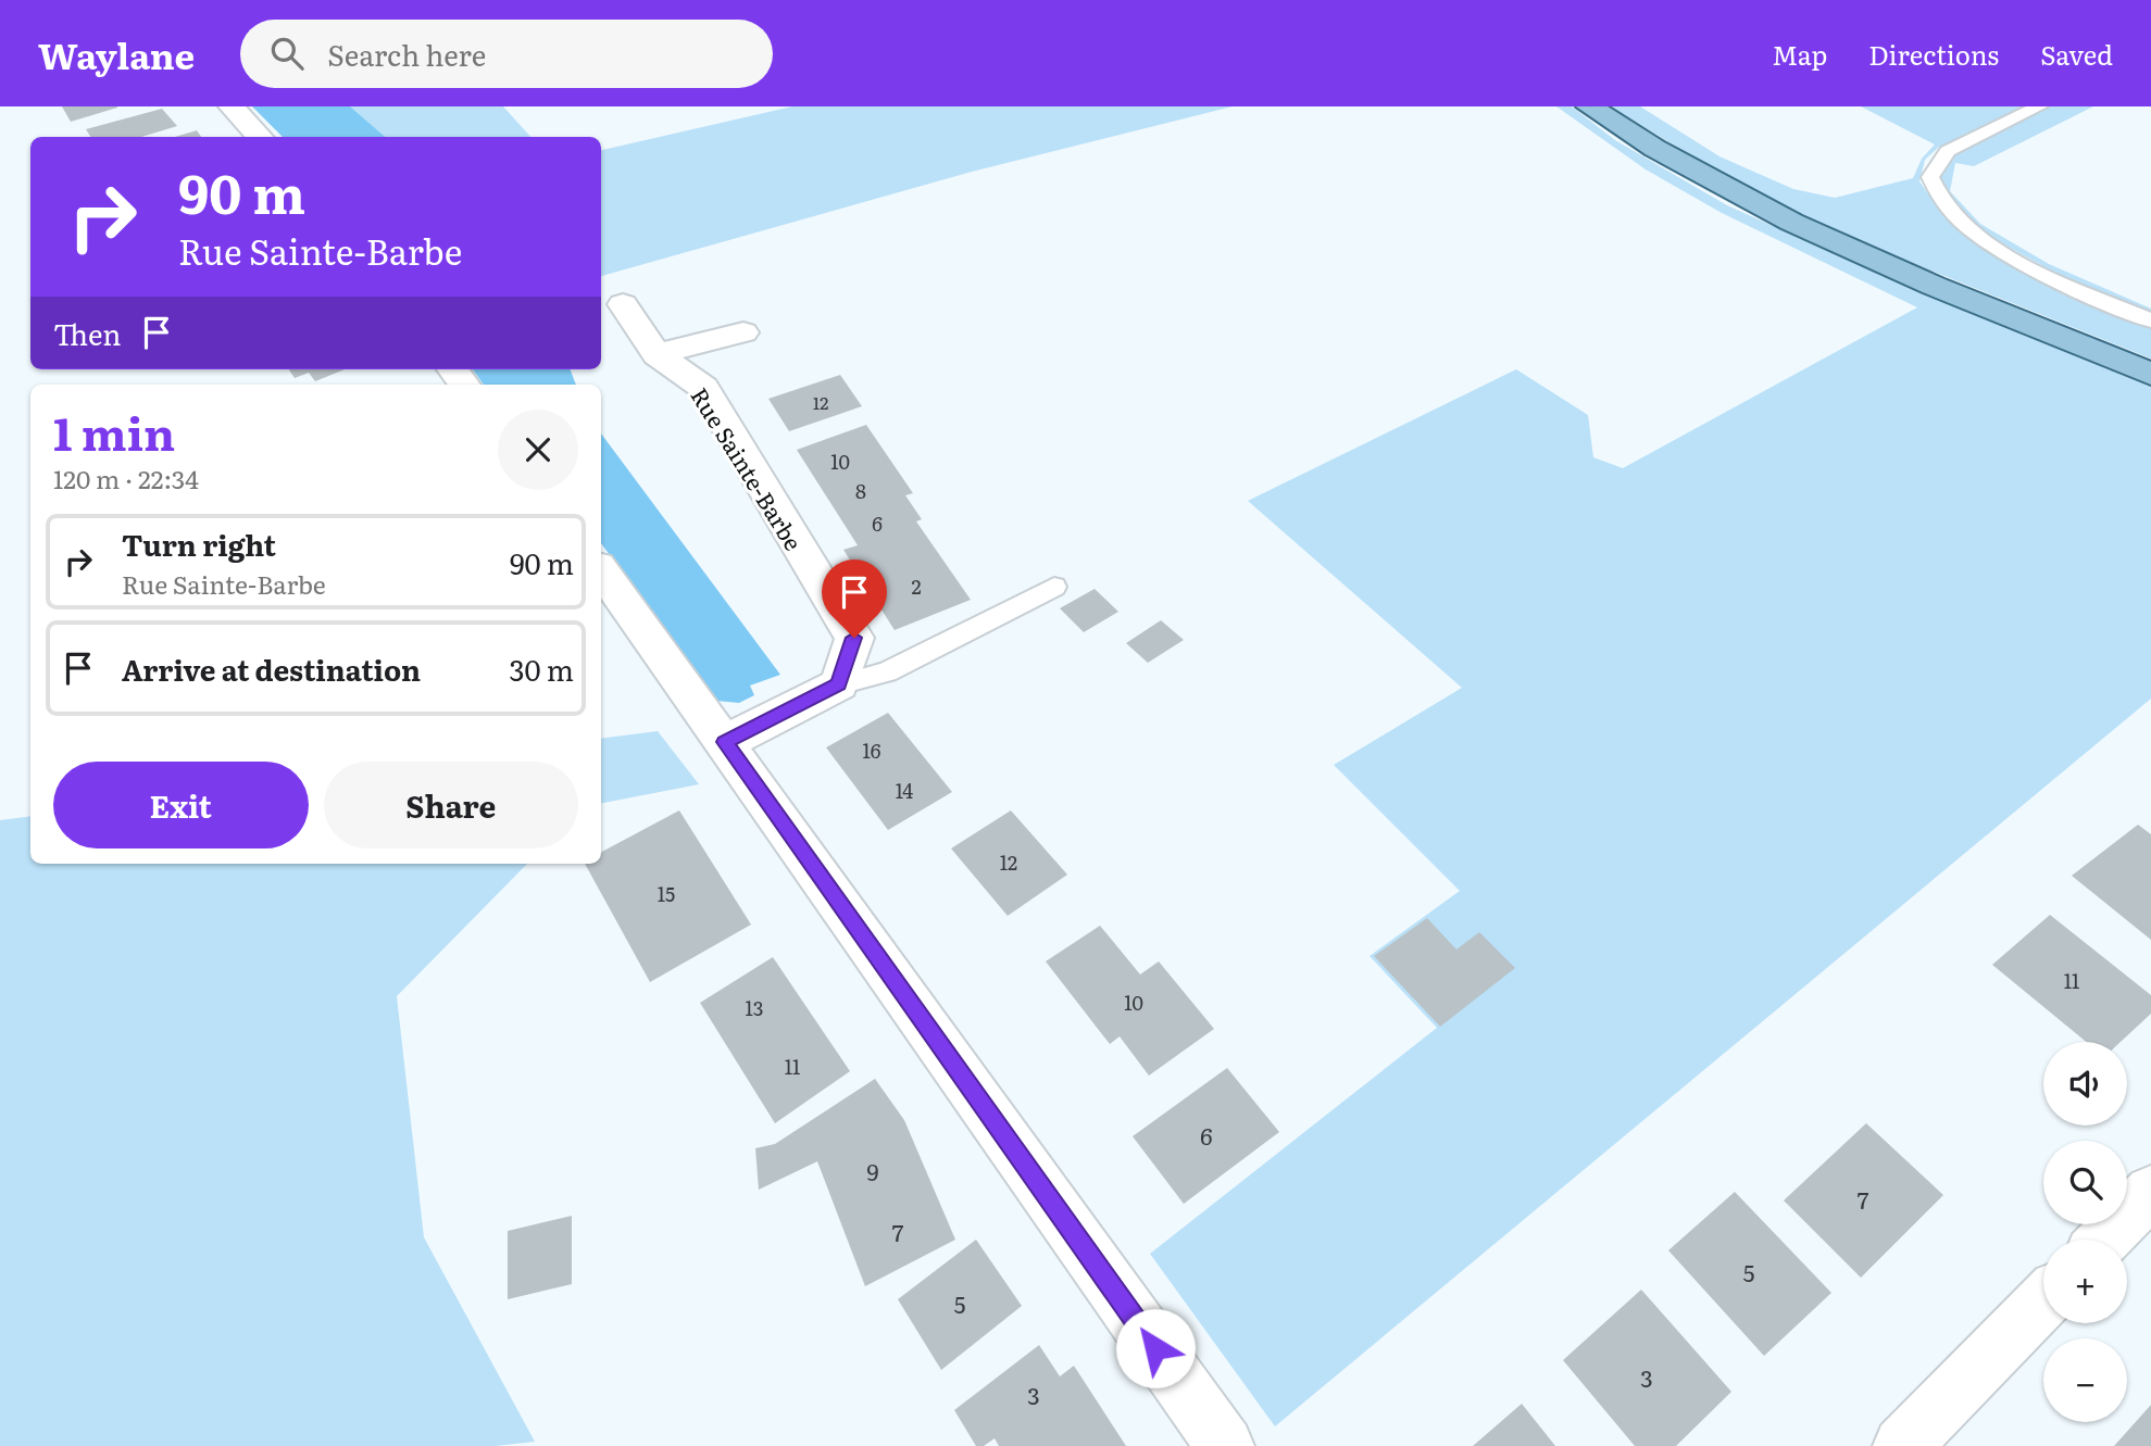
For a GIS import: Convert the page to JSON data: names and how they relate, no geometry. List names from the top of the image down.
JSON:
{
  "streets": {
    "street": ["Rue Sainte-Barbe"]
  },
  "house_numbers": [
    "12",
    "10",
    "8",
    "6",
    "2",
    "16",
    "14",
    "12",
    "15",
    "11",
    "10",
    "13",
    "11",
    "6",
    "9",
    "7",
    "7",
    "5",
    "5",
    "3",
    "3"
  ],
  "page": {
    "header": "Waylane",
    "search": "Search here",
    "nav": ["Map", "Directions", "Saved"],
    "turn": ["90 m", "Rue Sainte-Barbe"],
    "then": "Then",
    "heading": ["1 min", "120 m · 22:34"],
    "list": [
      {
        "name": "Turn right",
        "note": "Rue Sainte-Barbe",
        "value": "90 m"
      },
      {
        "name": "Arrive at destination",
        "value": "30 m"
      }
    ],
    "buttons": ["Exit", "Share"],
    "map_buttons": ["+", "−"]
  }
}
